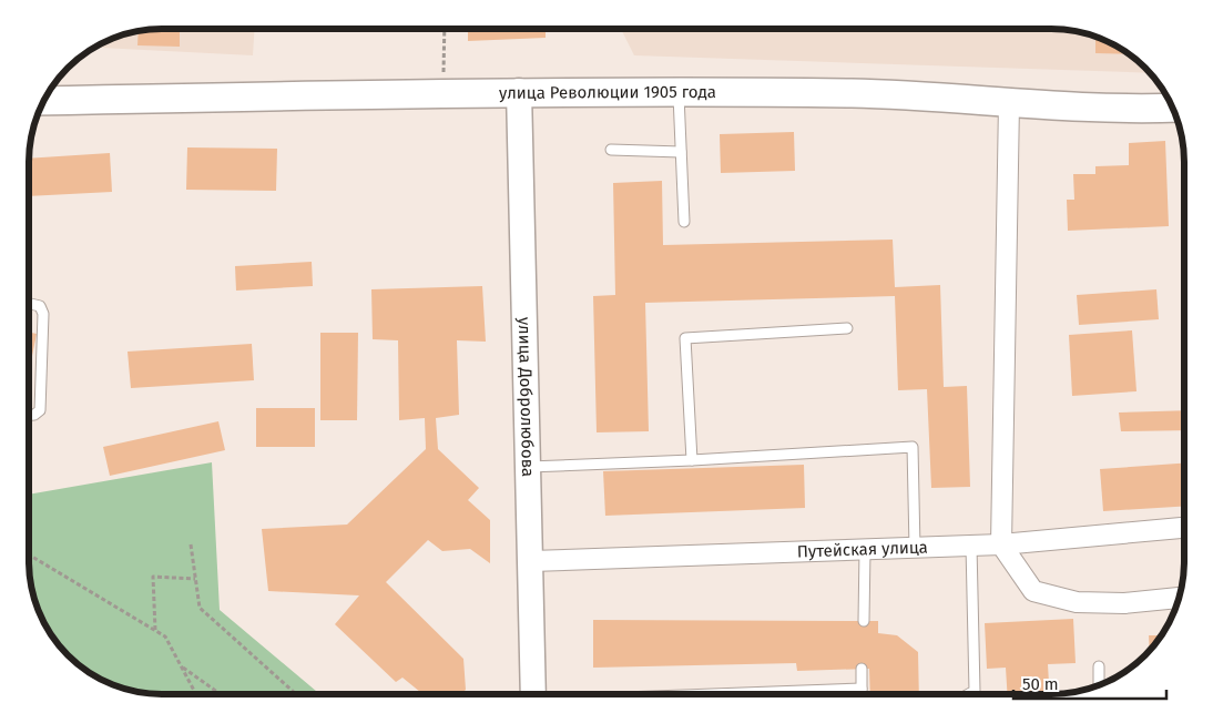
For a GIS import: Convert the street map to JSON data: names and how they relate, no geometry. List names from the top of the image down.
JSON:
{
  "streets": {
    "main road": ["улица Революции 1905 года"],
    "street": ["улица Добролюбова", "Путейская улица"]
  },
  "crossings": [
    ["улица Революции 1905 года", "улица Добролюбова"],
    ["улица Добролюбова", "Путейская улица"]
  ],
  "scale_bar": "50 m"
}
